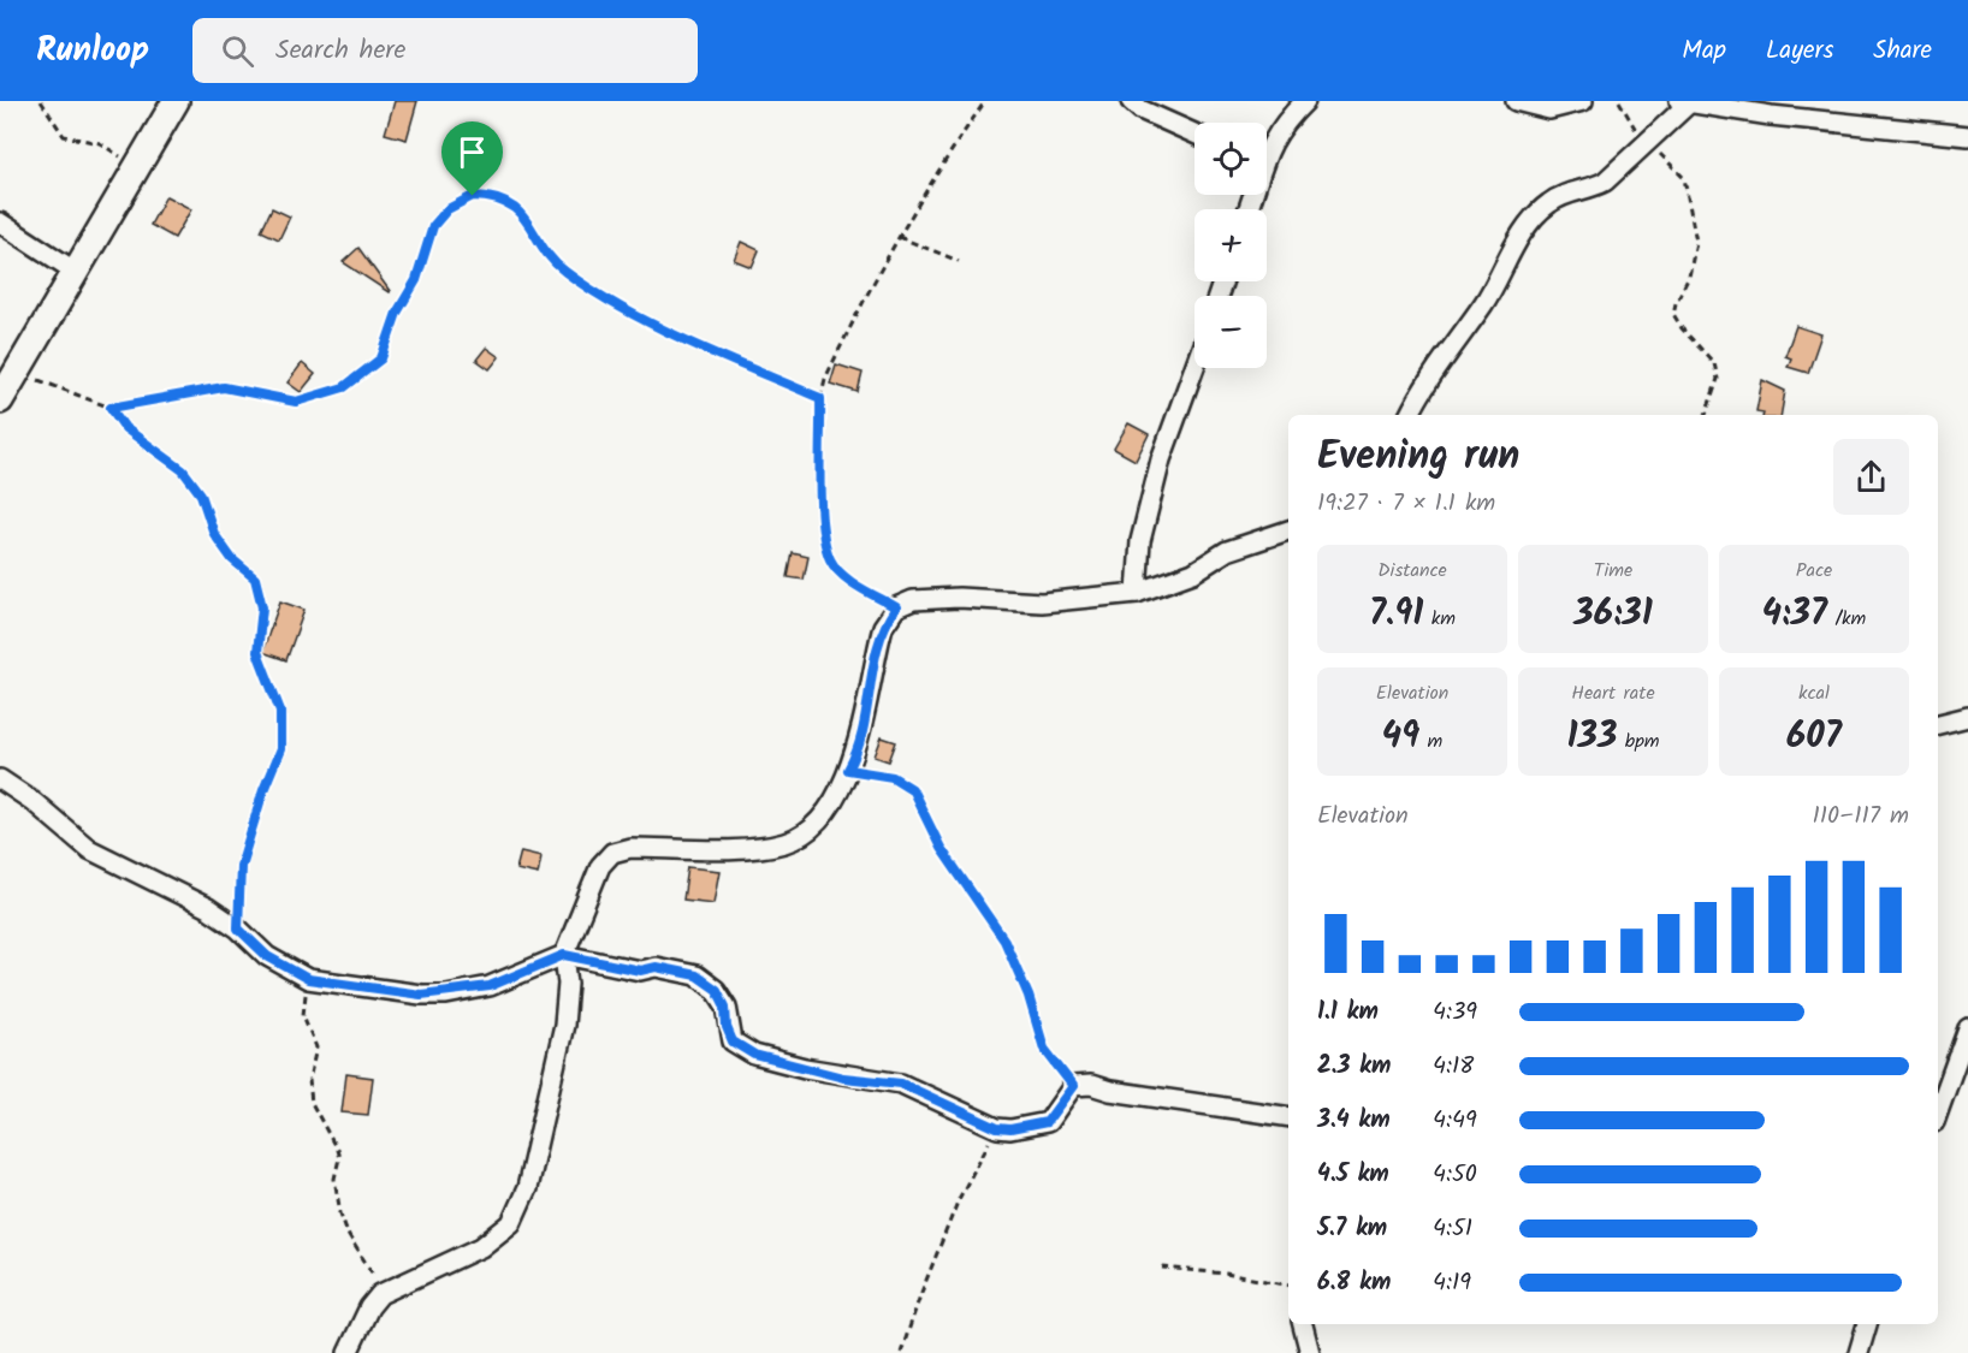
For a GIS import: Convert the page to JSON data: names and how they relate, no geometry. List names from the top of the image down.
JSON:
{
  "page": {
    "header": "Runloop",
    "search": "Search here",
    "nav": ["Map", "Layers", "Share"],
    "map_buttons": ["+", "−"],
    "heading": ["Evening run", "19:27 · 7 × 1.1 km"],
    "stats": [
      ["Distance", "7.91 km"],
      ["Time", "36:31"],
      ["Pace", "4:37 /km"],
      ["Elevation", "49 m"],
      ["Heart rate", "133 bpm"],
      ["kcal", "607"]
    ],
    "chart": ["Elevation", "110–117 m"],
    "list": [
      {
        "name": "1.1 km",
        "note": "4:39"
      },
      {
        "name": "2.3 km",
        "note": "4:18"
      },
      {
        "name": "3.4 km",
        "note": "4:49"
      },
      {
        "name": "4.5 km",
        "note": "4:50"
      },
      {
        "name": "5.7 km",
        "note": "4:51"
      },
      {
        "name": "6.8 km",
        "note": "4:19"
      }
    ]
  }
}
